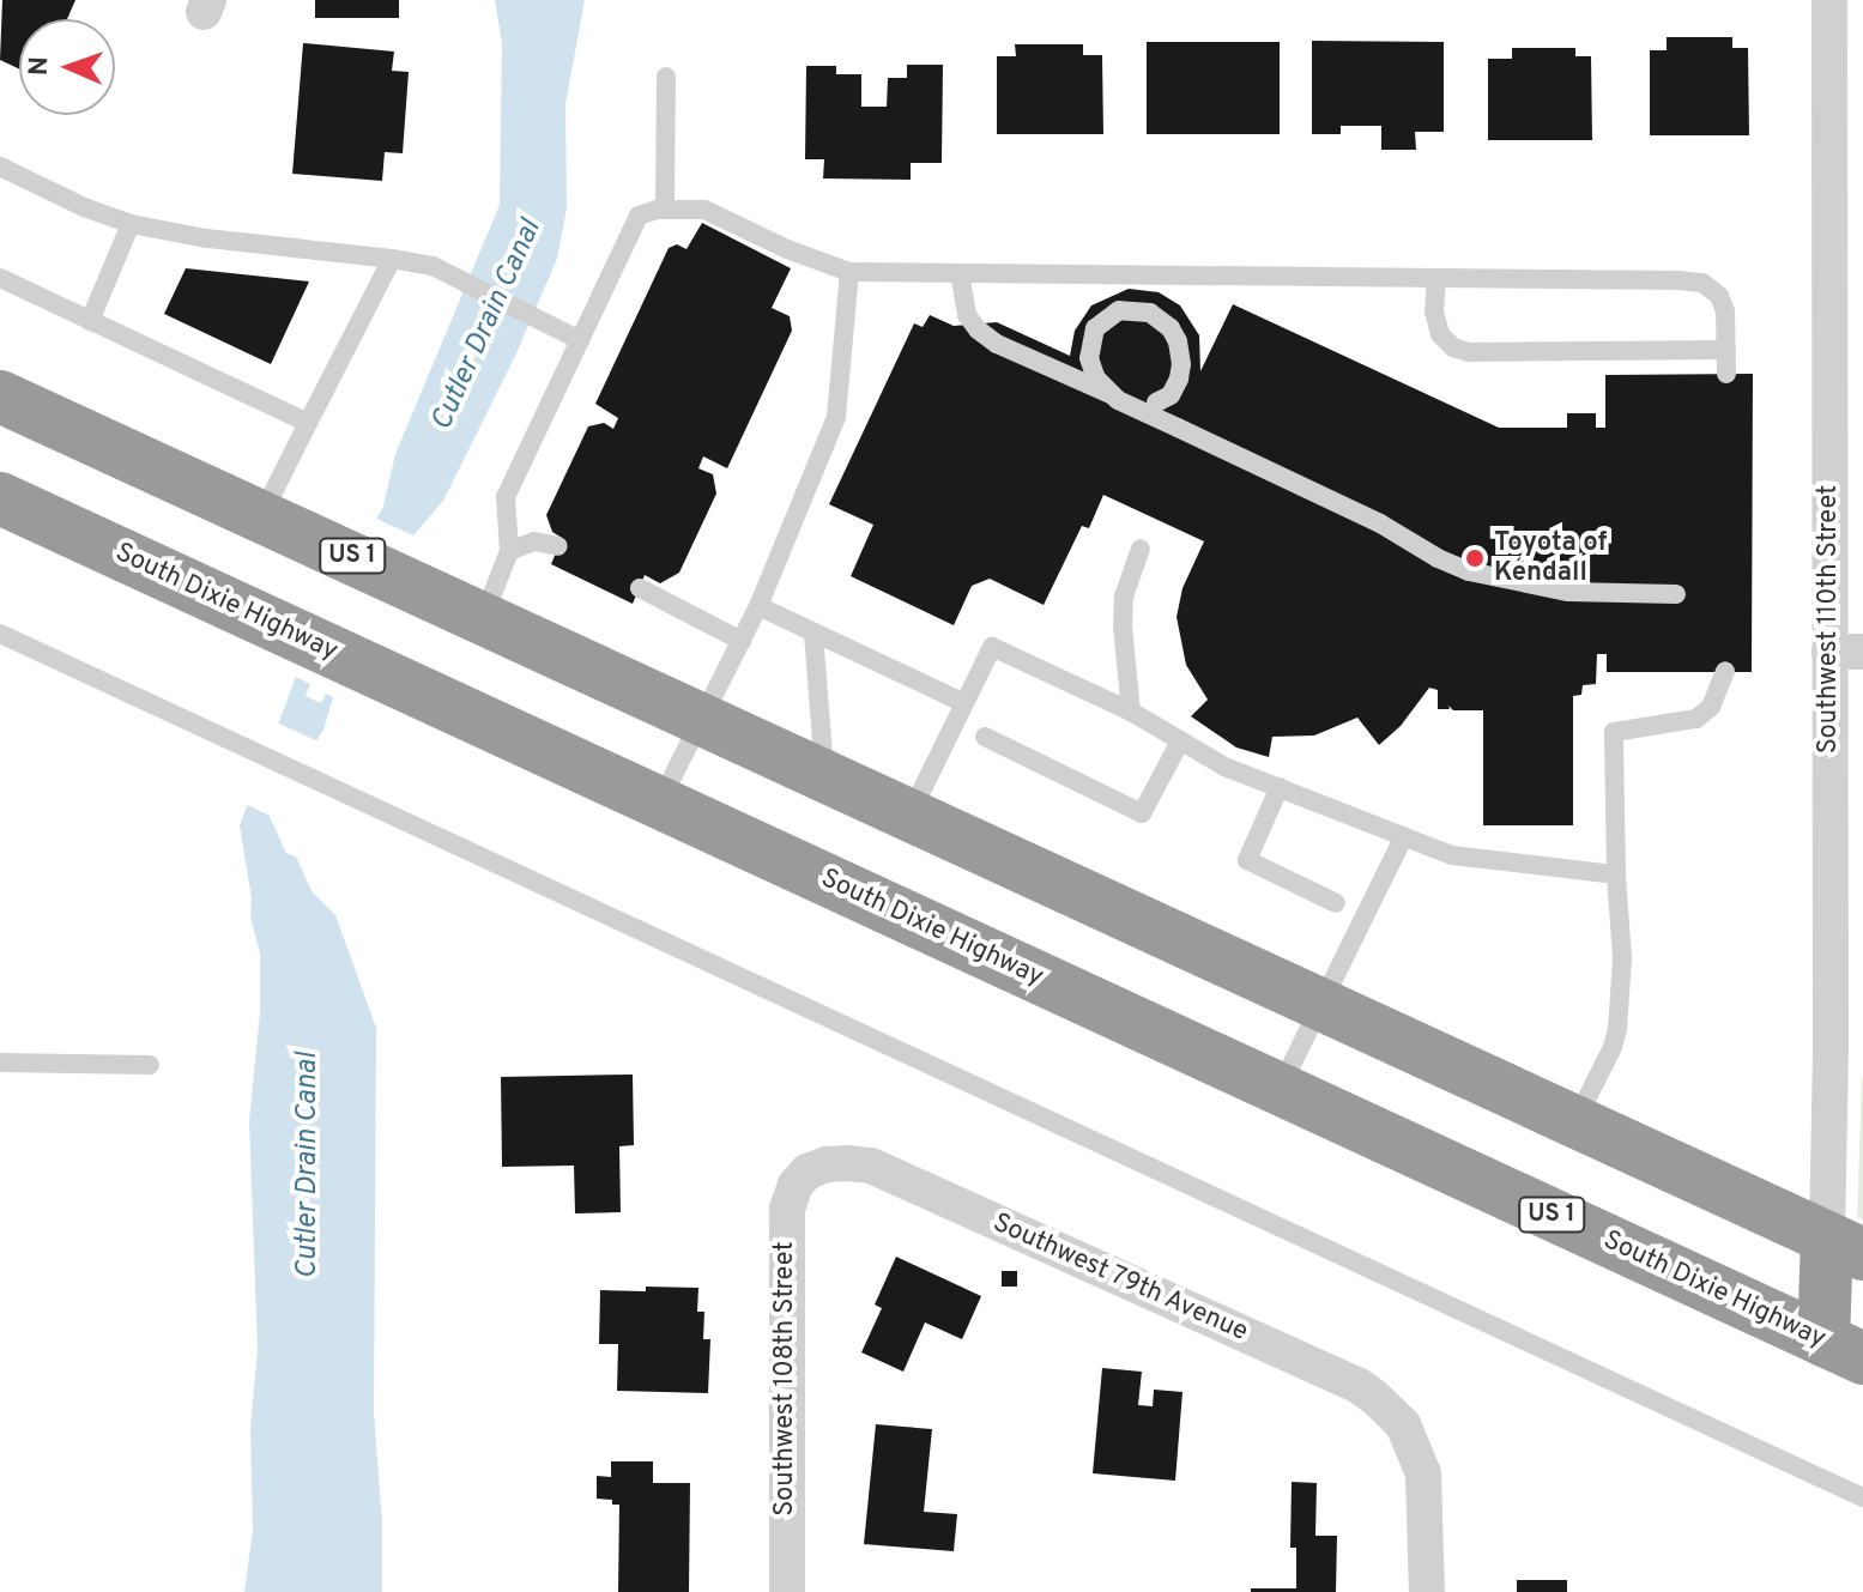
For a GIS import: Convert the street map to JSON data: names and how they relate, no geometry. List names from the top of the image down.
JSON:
{
  "streets": {
    "highway": ["US 1", "South Dixie Highway"],
    "street": ["Southwest 110th Street", "Southwest 79th Avenue", "Southwest 108th Street"]
  },
  "crossings": [
    ["US 1", "Southwest 110th Street"],
    ["Southwest 79th Avenue", "Southwest 108th Street"]
  ],
  "water": ["Cutler Drain Canal"],
  "places": ["Toyota of Kendall"],
  "north": "left"
}
